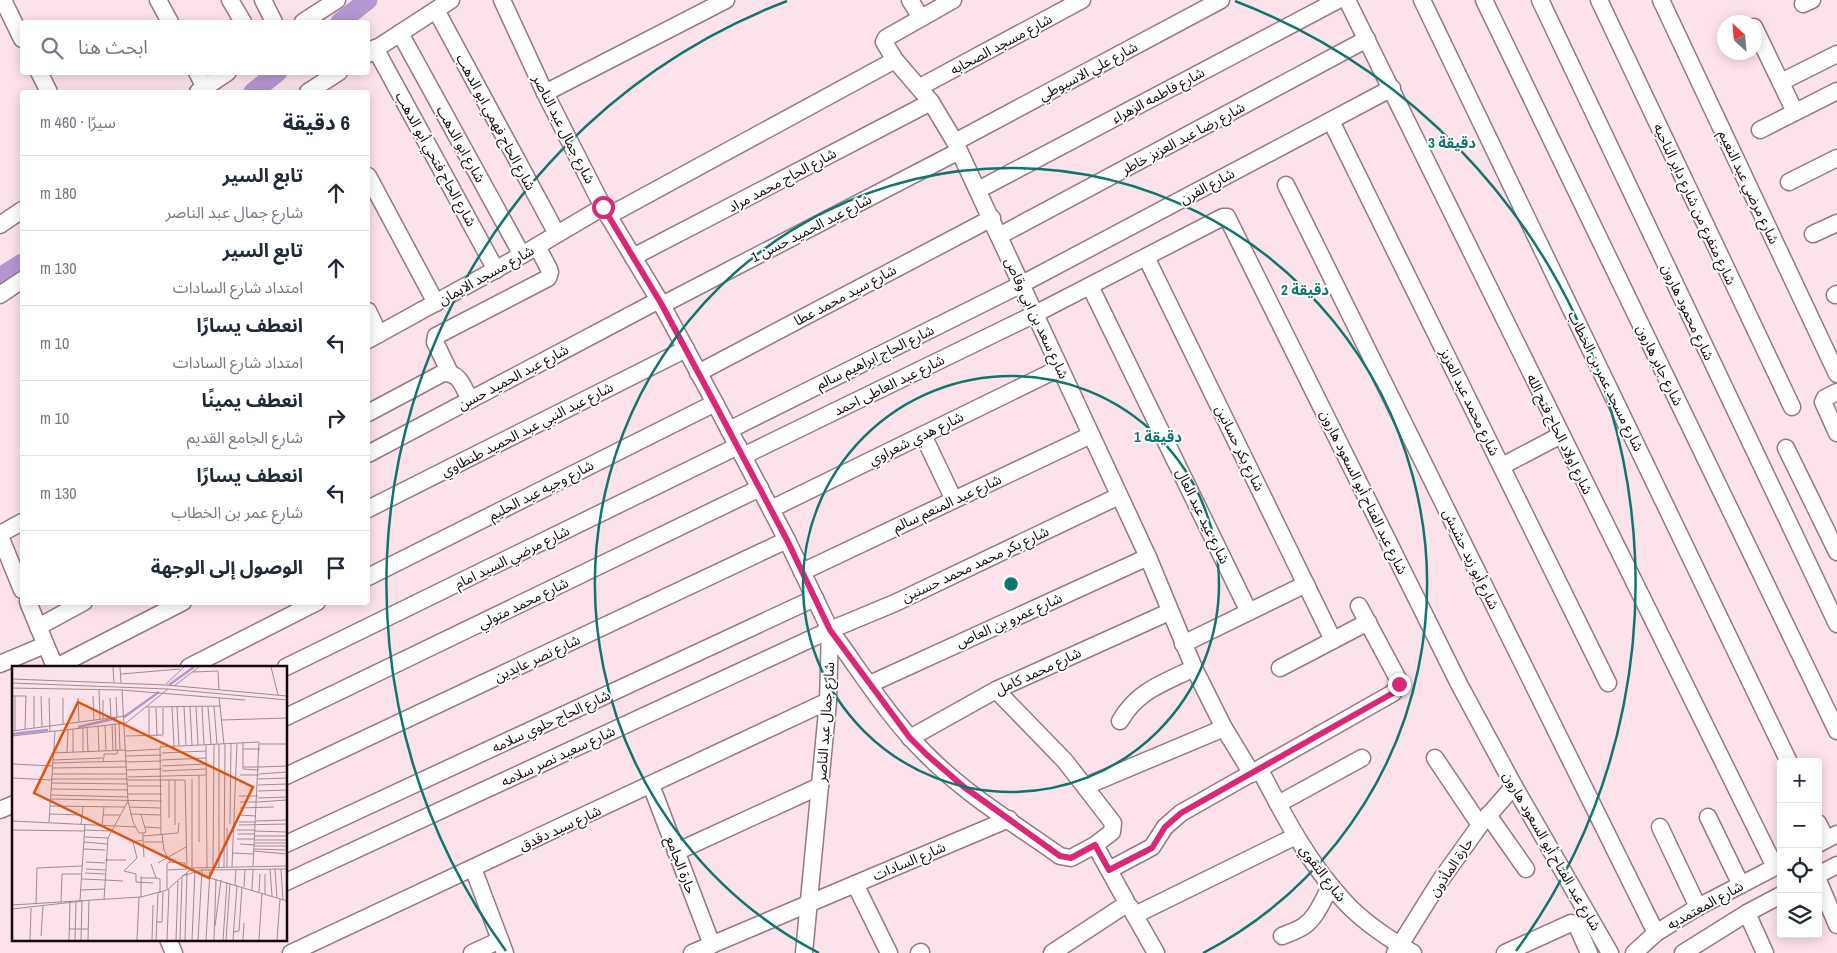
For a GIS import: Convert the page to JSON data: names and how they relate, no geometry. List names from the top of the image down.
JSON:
{
  "streets": {
    "street": [
      "شارع مسجد الصحابه",
      "شارع علي الاسيوطي",
      "شارع فاطمه الزهراء",
      "شارع الحاج فهمي ابو الدهب",
      "شارع جمال عبد الناصر",
      "شارع رضا عبد العزيز خاطر",
      "شارع ابو الدهب",
      "شارع الحاج فتحي أبو الدهب",
      "شارع الحاج محمد مراد",
      "شارع الفرن",
      "شارع مرضي عبد النعيم",
      "شارع متفرع من شارع داير الناحيه",
      "شارع عبد الحميد حسن 1",
      "شارع مسجد الايمان",
      "شارع سيد محمد عطا",
      "شارع محمود هارون",
      "شارع سعد بن ابي وقاص",
      "شارع الحاج ابراهيم سالم",
      "شارع جابر هارون",
      "شارع عبد الحميد حسن",
      "شارع مسجد عمر بن الخطاب",
      "شارع عبد العاطى احمد",
      "شارع محمد عبد العزيز",
      "شارع عبد النبي عبد الحميد طنطاوي",
      "شارع اولاد الحاج فتح الله",
      "شارع هدي شعراوي",
      "شارع بكر حسانين",
      "شارع وجيه عبد الحليم",
      "شارع عبد الفتاح أبو السعود هارون",
      "شارع عبد المنعم سالم",
      "شارع عيد عبد العال",
      "شارع مرضي السيد امام",
      "شارع أبو زيد حشيش",
      "شارع بكر محمد محمد حسنين",
      "شارع محمد متولي",
      "شارع عمرو بن العاص",
      "شارع نصر عابدين",
      "شارع محمد كامل",
      "شارع الحاج حلوي سلامه",
      "شارع سعيد نصر سلامه",
      "شارع سيد دقدق",
      "شارع السادات",
      "حارة الجامع",
      "حارة المأذون",
      "شارع التقوي",
      "شارع المعتمديه"
    ]
  },
  "crossings": [
    ["شارع مسجد الصحابه", "شارع سعد بن ابي وقاص"],
    ["شارع علي الاسيوطي", "شارع عبد الحميد حسن 1"],
    ["شارع علي الاسيوطي", "شارع سعد بن ابي وقاص"],
    ["شارع فاطمه الزهراء", "شارع سعد بن ابي وقاص"],
    ["شارع الحاج فهمي ابو الدهب", "شارع مسجد الايمان"],
    ["شارع جمال عبد الناصر", "شارع الحاج محمد مراد"],
    ["شارع جمال عبد الناصر", "شارع عبد الحميد حسن 1"],
    ["شارع جمال عبد الناصر", "شارع مسجد الايمان"],
    ["شارع جمال عبد الناصر", "شارع سيد محمد عطا"],
    ["شارع جمال عبد الناصر", "شارع الحاج ابراهيم سالم"],
    ["شارع جمال عبد الناصر", "شارع عبد الحميد حسن"],
    ["شارع جمال عبد الناصر", "شارع عبد العاطى احمد"],
    ["شارع جمال عبد الناصر", "شارع عبد النبي عبد الحميد طنطاوي"],
    ["شارع جمال عبد الناصر", "شارع هدي شعراوي"],
    ["شارع جمال عبد الناصر", "شارع وجيه عبد الحليم"],
    ["شارع جمال عبد الناصر", "شارع عبد المنعم سالم"],
    ["شارع جمال عبد الناصر", "شارع مرضي السيد امام"],
    ["شارع جمال عبد الناصر", "شارع بكر محمد محمد حسنين"],
    ["شارع جمال عبد الناصر", "شارع محمد متولي"],
    ["شارع جمال عبد الناصر", "شارع نصر عابدين"],
    ["شارع جمال عبد الناصر", "شارع الحاج حلوي سلامه"],
    ["شارع جمال عبد الناصر", "شارع سعيد نصر سلامه"],
    ["شارع جمال عبد الناصر", "شارع سيد دقدق"],
    ["شارع جمال عبد الناصر", "شارع السادات"],
    ["شارع رضا عبد العزيز خاطر", "شارع سعد بن ابي وقاص"],
    ["شارع رضا عبد العزيز خاطر", "شارع اولاد الحاج فتح الله"],
    ["شارع ابو الدهب", "شارع مسجد الايمان"],
    ["شارع الحاج فتحي أبو الدهب", "شارع مسجد الايمان"],
    ["شارع الحاج محمد مراد", "شارع سعد بن ابي وقاص"],
    ["شارع الفرن", "شارع سعد بن ابي وقاص"],
    ["شارع الفرن", "شارع الحاج ابراهيم سالم"],
    ["شارع الفرن", "شارع محمد عبد العزيز"],
    ["شارع الفرن", "شارع اولاد الحاج فتح الله"],
    ["شارع عبد الحميد حسن 1", "شارع سعد بن ابي وقاص"],
    ["شارع عبد الحميد حسن 1", "شارع عبد الحميد حسن"],
    ["شارع مسجد الايمان", "شارع سعد بن ابي وقاص"],
    ["شارع سيد محمد عطا", "شارع سعد بن ابي وقاص"],
    ["شارع سعد بن ابي وقاص", "شارع الحاج ابراهيم سالم"],
    ["شارع سعد بن ابي وقاص", "شارع عبد العاطى احمد"],
    ["شارع سعد بن ابي وقاص", "شارع هدي شعراوي"],
    ["شارع سعد بن ابي وقاص", "شارع عبد الفتاح أبو السعود هارون"],
    ["شارع سعد بن ابي وقاص", "شارع عبد المنعم سالم"],
    ["شارع سعد بن ابي وقاص", "شارع بكر محمد محمد حسنين"],
    ["شارع سعد بن ابي وقاص", "شارع عمرو بن العاص"],
    ["شارع سعد بن ابي وقاص", "شارع محمد كامل"],
    ["شارع سعد بن ابي وقاص", "شارع التقوي"],
    ["شارع عبد العاطى احمد", "شارع عبد الفتاح أبو السعود هارون"],
    ["شارع عبد العاطى احمد", "شارع مرضي السيد امام"],
    ["شارع بكر حسانين", "شارع عبد الفتاح أبو السعود هارون"],
    ["شارع عبد الفتاح أبو السعود هارون", "شارع عيد عبد العال"],
    ["شارع عبد الفتاح أبو السعود هارون", "حارة المأذون"],
    ["شارع أبو زيد حشيش", "شارع المعتمديه"],
    ["شارع بكر محمد محمد حسنين", "شارع سعيد نصر سلامه"],
    ["شارع محمد كامل", "شارع التقوي"],
    ["شارع سيد دقدق", "حارة الجامع"],
    ["شارع السادات", "حارة الجامع"],
    ["حارة المأذون", "شارع التقوي"]
  ],
  "north": "top left",
  "page": {
    "search": "ابحث هنا",
    "heading": ["6 دقيقة", "سيرًا · 460 m"],
    "list": [
      ["تابع السير", "شارع جمال عبد الناصر", "180 m"],
      ["تابع السير", "امتداد شارع السادات", "130 m"],
      ["انعطف يسارًا", "امتداد شارع السادات", "10 m"],
      ["انعطف يمينًا", "شارع الجامع القديم", "10 m"],
      ["انعطف يسارًا", "شارع عمر بن الخطاب", "130 m"],
      "الوصول إلى الوجهة"
    ],
    "map_buttons": ["+", "−"]
  },
  "rings": ["3 دقيقة", "2 دقيقة", "1 دقيقة"]
}
